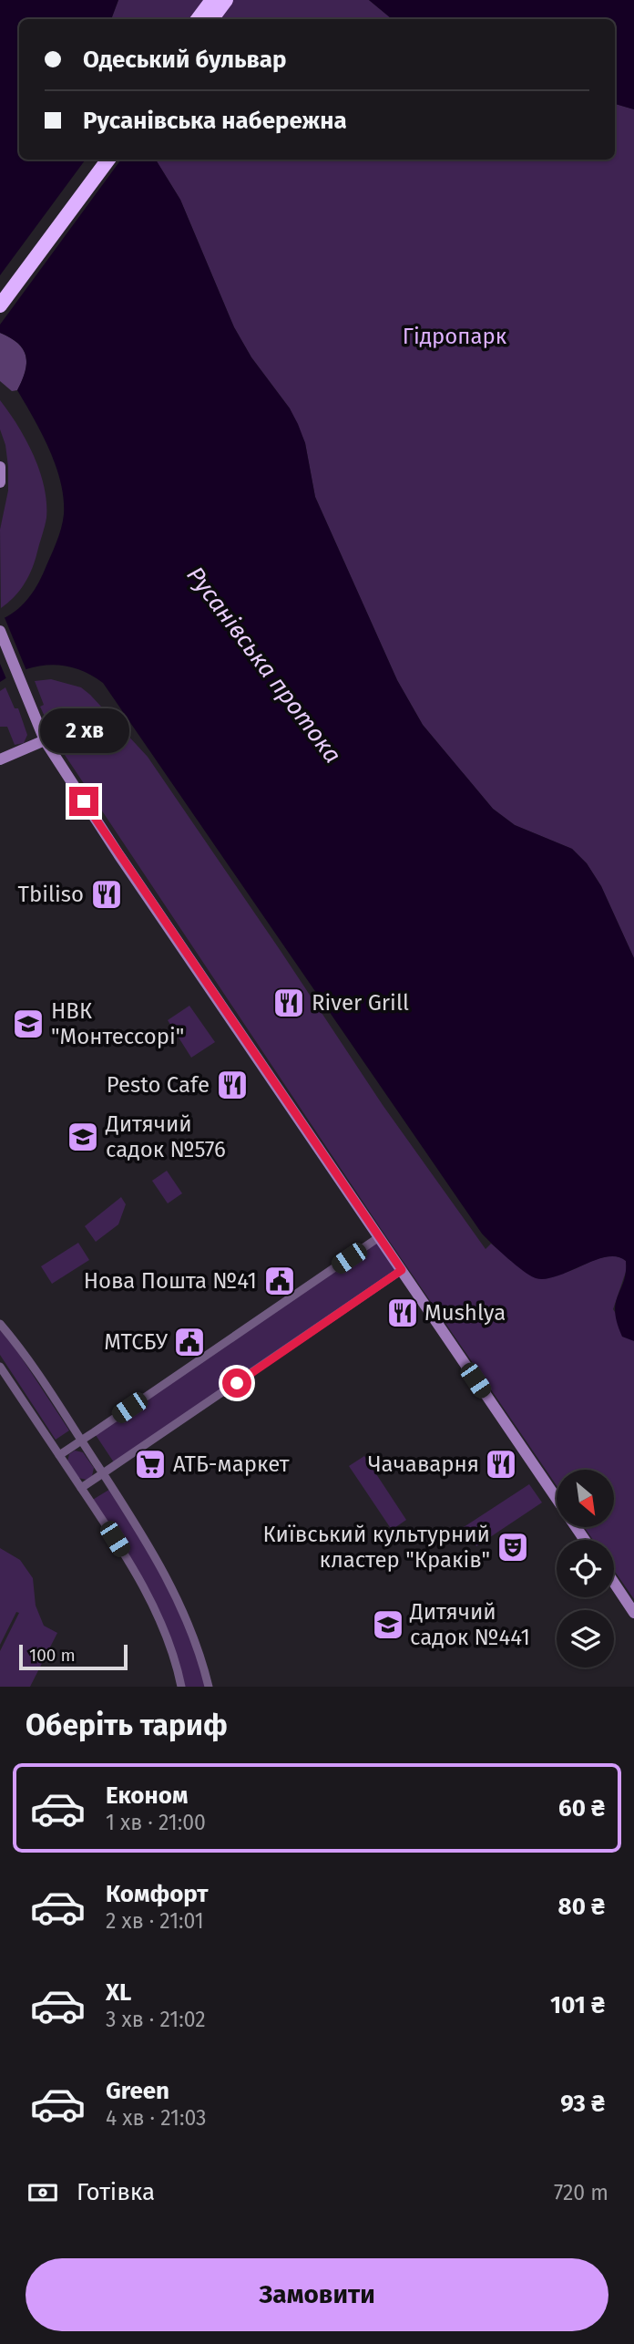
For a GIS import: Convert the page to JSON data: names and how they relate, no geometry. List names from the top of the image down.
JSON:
{
  "water": ["Русанівська протока"],
  "parks": ["Гідропарк"],
  "places": {
    "restaurant": [
      "Tbiliso",
      "River Grill",
      "Pesto Cafe",
      "Mushlya",
      "Чачаварня"
    ],
    "school or university": ["НВК \"Монтессорі\"", "Дитячий садок №576", "Дитячий садок №441"],
    "public building": ["Нова Пошта №41", "МТСБУ"],
    "supermarket": ["АТБ-маркет"],
    "theatre": ["Київський культурний кластер \"Краків\""]
  },
  "scale_bar": "100 m",
  "north": "bottom right",
  "page": {
    "banner": ["Одеський бульвар", "Русанівська набережна"],
    "bubble": "2 хв",
    "scale": "100 m",
    "heading": "Оберіть тариф",
    "list": [
      {
        "name": "Економ",
        "note": "1 хв · 21:00",
        "value": "60 ₴"
      },
      {
        "name": "Комфорт",
        "note": "2 хв · 21:01",
        "value": "80 ₴"
      },
      {
        "name": "XL",
        "note": "3 хв · 21:02",
        "value": "101 ₴"
      },
      {
        "name": "Green",
        "note": "4 хв · 21:03",
        "value": "93 ₴"
      }
    ],
    "pay": ["Готівка", "720 m"],
    "buttons": "Замовити"
  }
}
